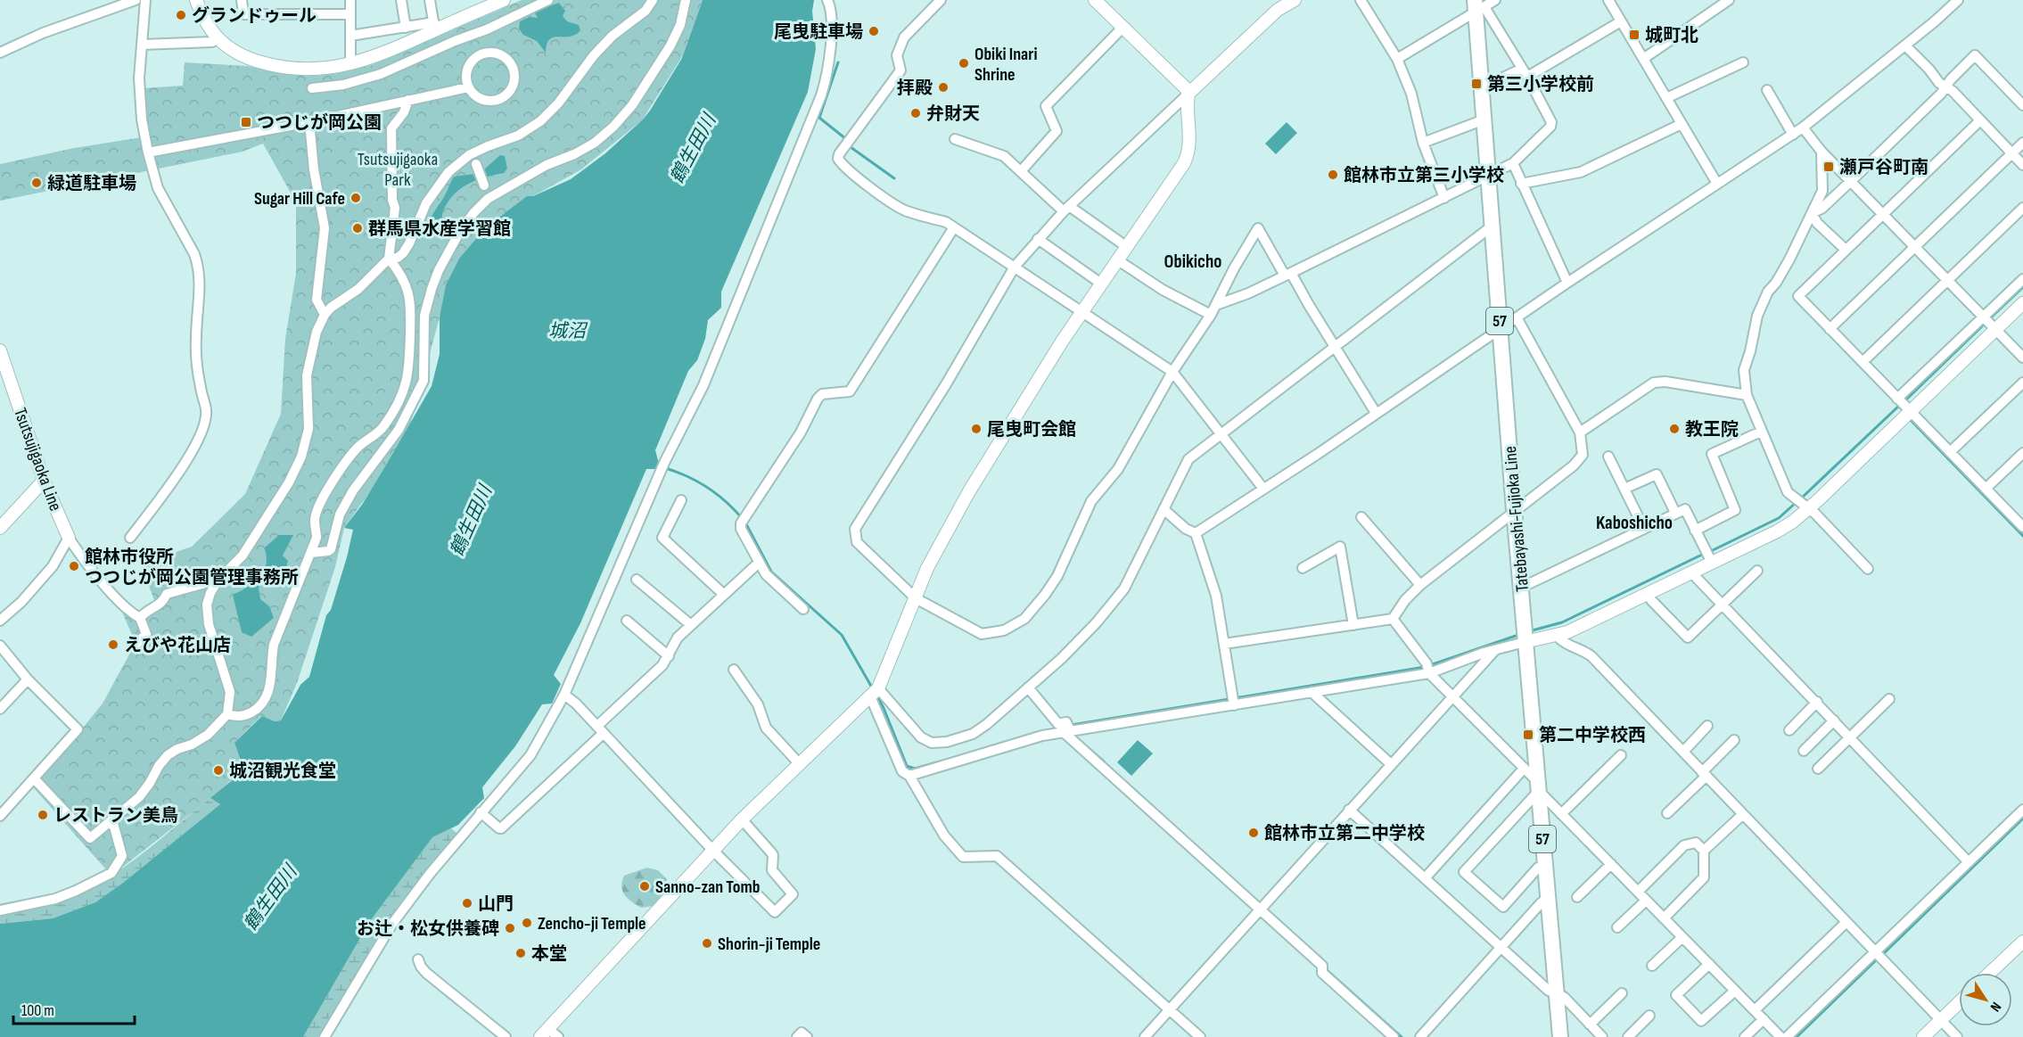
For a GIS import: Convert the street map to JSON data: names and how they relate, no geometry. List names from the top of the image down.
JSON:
{
  "streets": {
    "main road": ["57", "Tatebayashi-Fujioka Line"],
    "street": ["Tsutsujigaoka Line"]
  },
  "districts": ["Obikicho", "Kaboshicho"],
  "water": ["鶴生田川", "城沼"],
  "parks": ["Tsutsujigaoka Park"],
  "places": {
    "other": [
      "グランドゥール",
      "尾曳駐車場",
      "Obiki Inari Shrine",
      "拝殿",
      "弁財天",
      "館林市立第三小学校",
      "緑道駐車場",
      "Sugar Hill Cafe",
      "群馬県水産学習館",
      "尾曳町会館",
      "教王院",
      "館林市役所 つつじが岡公園管理事務所",
      "えびや花山店",
      "城沼観光食堂",
      "レストラン美鳥",
      "館林市立第二中学校",
      "Sanno-zan Tomb",
      "山門",
      "Zencho-ji Temple",
      "お辻・松女供養碑",
      "Shorin-ji Temple",
      "本堂"
    ],
    "transit": [
      "城町北",
      "第三小学校前",
      "つつじが岡公園",
      "瀬戸谷町南",
      "第二中学校西"
    ]
  },
  "scale_bar": "100 m",
  "north": "bottom right"
}
